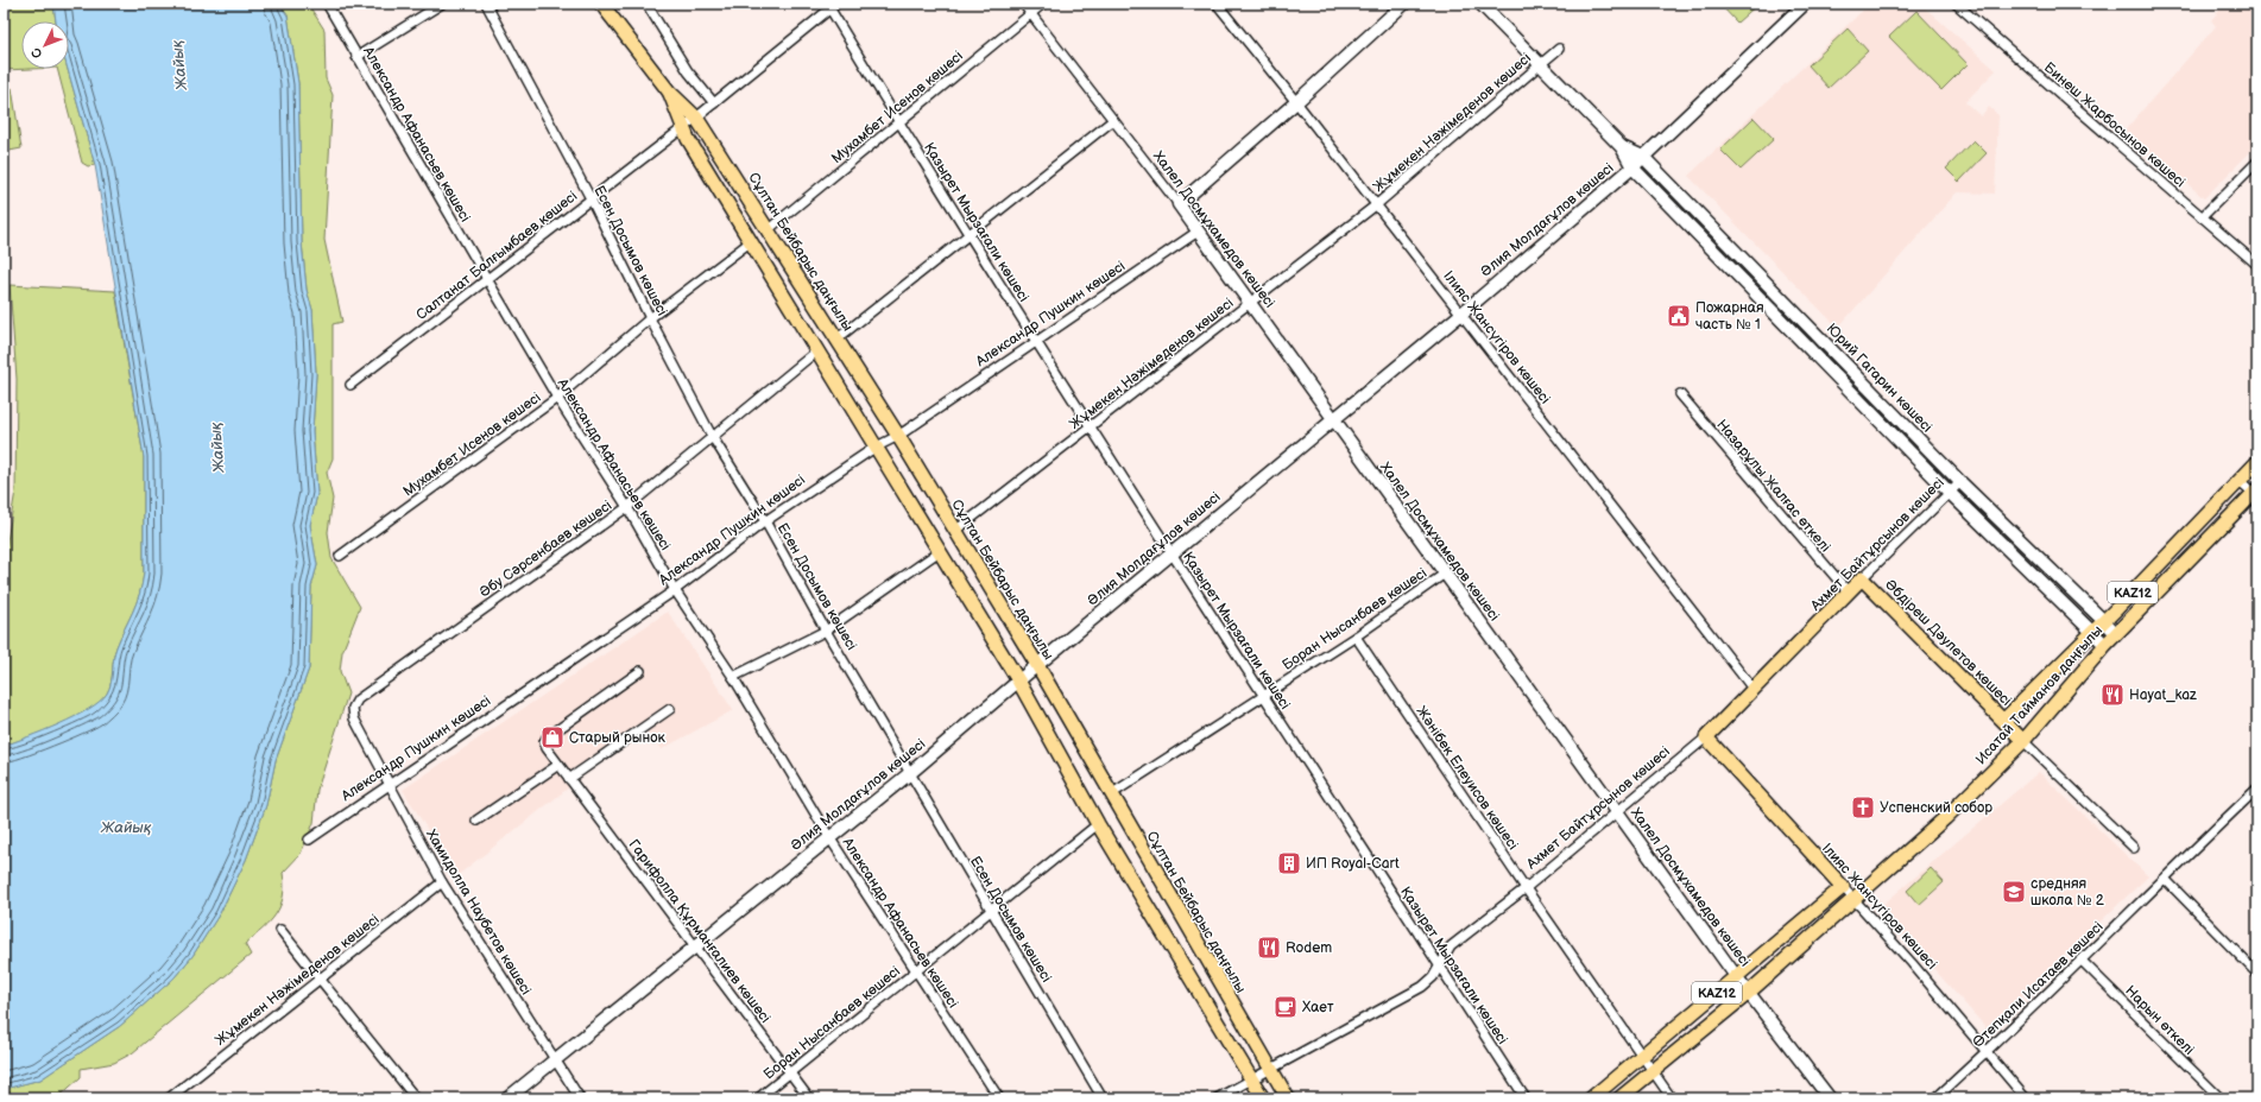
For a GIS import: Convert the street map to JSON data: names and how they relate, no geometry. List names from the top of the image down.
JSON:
{
  "streets": {
    "main road": [
      "Сұлтан Бейбарыс даңғылы",
      "Ілияс Жансүгіров көшесі",
      "Ахмет Байтұрсынов көшесі",
      "KAZ12",
      "Әбдіреш Дәулетов көшесі",
      "Исатай Тайманов даңғылы"
    ],
    "street": [
      "Мухамбет Исенов көшесі",
      "Жұмекен Нәжімеденов көшесі",
      "Бинеш Жарбосынов көшесі",
      "Александр Афанасьев көшесі",
      "Әлия Молдағұлов көшесі",
      "Қазырет Мырзағали көшесі",
      "Халел Досмұхамедов көшесі",
      "Есен Досымов көшесі",
      "Салтанат Балғымбаев көшесі",
      "Александр Пушкин көшесі",
      "Юрий Гагарин көшесі",
      "Назарұлы Жалғас өткелі",
      "Әбу Сәрсенбаев көшесі",
      "Боран Нысанбаев көшесі",
      "Жәнібек Елеуисов көшесі",
      "Хамидолла Наубетов көшесі",
      "Гарифолла Құрманғалиев көшесі",
      "Өтепқали Исатаев көшесі",
      "Нарын өткелі"
    ]
  },
  "crossings": [
    ["Мухамбет Исенов көшесі", "Александр Афанасьев көшесі"],
    ["Мухамбет Исенов көшесі", "Қазырет Мырзағали көшесі"],
    ["Мухамбет Исенов көшесі", "Халел Досмұхамедов көшесі"],
    ["Мухамбет Исенов көшесі", "Есен Досымов көшесі"],
    ["Мухамбет Исенов көшесі", "Сұлтан Бейбарыс даңғылы"],
    ["Жұмекен Нәжімеденов көшесі", "Қазырет Мырзағали көшесі"],
    ["Жұмекен Нәжімеденов көшесі", "Халел Досмұхамедов көшесі"],
    ["Жұмекен Нәжімеденов көшесі", "Сұлтан Бейбарыс даңғылы"],
    ["Жұмекен Нәжімеденов көшесі", "Ілияс Жансүгіров көшесі"],
    ["Жұмекен Нәжімеденов көшесі", "Юрий Гагарин көшесі"],
    ["Жұмекен Нәжімеденов көшесі", "Хамидолла Наубетов көшесі"],
    ["Александр Афанасьев көшесі", "Әлия Молдағұлов көшесі"],
    ["Александр Афанасьев көшесі", "Салтанат Балғымбаев көшесі"],
    ["Александр Афанасьев көшесі", "Александр Пушкин көшесі"],
    ["Александр Афанасьев көшесі", "Әбу Сәрсенбаев көшесі"],
    ["Александр Афанасьев көшесі", "Боран Нысанбаев көшесі"],
    ["Әлия Молдағұлов көшесі", "Қазырет Мырзағали көшесі"],
    ["Әлия Молдағұлов көшесі", "Халел Досмұхамедов көшесі"],
    ["Әлия Молдағұлов көшесі", "Есен Досымов көшесі"],
    ["Әлия Молдағұлов көшесі", "Сұлтан Бейбарыс даңғылы"],
    ["Әлия Молдағұлов көшесі", "Ілияс Жансүгіров көшесі"],
    ["Әлия Молдағұлов көшесі", "Юрий Гагарин көшесі"],
    ["Әлия Молдағұлов көшесі", "Хамидолла Наубетов көшесі"],
    ["Әлия Молдағұлов көшесі", "Гарифолла Құрманғалиев көшесі"],
    ["Қазырет Мырзағали көшесі", "Салтанат Балғымбаев көшесі"],
    ["Қазырет Мырзағали көшесі", "Александр Пушкин көшесі"],
    ["Қазырет Мырзағали көшесі", "Ахмет Байтұрсынов көшесі"],
    ["Қазырет Мырзағали көшесі", "Боран Нысанбаев көшесі"],
    ["Халел Досмұхамедов көшесі", "Александр Пушкин көшесі"],
    ["Халел Досмұхамедов көшесі", "Ахмет Байтұрсынов көшесі"],
    ["Халел Досмұхамедов көшесі", "KAZ12"],
    ["Халел Досмұхамедов көшесі", "Боран Нысанбаев көшесі"],
    ["Халел Досмұхамедов көшесі", "Исатай Тайманов даңғылы"],
    ["Есен Досымов көшесі", "Салтанат Балғымбаев көшесі"],
    ["Есен Досымов көшесі", "Александр Пушкин көшесі"],
    ["Есен Досымов көшесі", "Әбу Сәрсенбаев көшесі"],
    ["Есен Досымов көшесі", "Боран Нысанбаев көшесі"],
    ["Сұлтан Бейбарыс даңғылы", "Салтанат Балғымбаев көшесі"],
    ["Сұлтан Бейбарыс даңғылы", "Александр Пушкин көшесі"],
    ["Сұлтан Бейбарыс даңғылы", "Ахмет Байтұрсынов көшесі"],
    ["Сұлтан Бейбарыс даңғылы", "Әбу Сәрсенбаев көшесі"],
    ["Сұлтан Бейбарыс даңғылы", "Боран Нысанбаев көшесі"],
    ["Александр Пушкин көшесі", "Хамидолла Наубетов көшесі"],
    ["Ілияс Жансүгіров көшесі", "Ахмет Байтұрсынов көшесі"],
    ["Ілияс Жансүгіров көшесі", "KAZ12"],
    ["Ілияс Жансүгіров көшесі", "Исатай Тайманов даңғылы"],
    ["Ілияс Жансүгіров көшесі", "Өтепқали Исатаев көшесі"],
    ["Юрий Гагарин көшесі", "Ахмет Байтұрсынов көшесі"],
    ["Юрий Гагарин көшесі", "Исатай Тайманов даңғылы"],
    ["Назарұлы Жалғас өткелі", "Ахмет Байтұрсынов көшесі"],
    ["Ахмет Байтұрсынов көшесі", "Әбдіреш Дәулетов көшесі"],
    ["Ахмет Байтұрсынов көшесі", "Жәнібек Елеуисов көшесі"],
    ["Әбу Сәрсенбаев көшесі", "Хамидолла Наубетов көшесі"],
    ["KAZ12", "Жәнібек Елеуисов көшесі"],
    ["Боран Нысанбаев көшесі", "Жәнібек Елеуисов көшесі"],
    ["Боран Нысанбаев көшесі", "Гарифолла Құрманғалиев көшесі"],
    ["Әбдіреш Дәулетов көшесі", "Исатай Тайманов даңғылы"],
    ["Исатай Тайманов даңғылы", "Жәнібек Елеуисов көшесі"],
    ["Өтепқали Исатаев көшесі", "Нарын өткелі"]
  ],
  "water": ["Жайық"],
  "places": {
    "public building": ["Пожарная часть № 1"],
    "restaurant": ["Hayat_kaz", "Rodem"],
    "shop": ["Старый рынок"],
    "church": ["Успенский собор"],
    "building": ["ИП Royal-Cart"],
    "school or university": ["cредняя школа № 2"],
    "cafe": ["Хает"]
  },
  "north": "bottom left"
}
